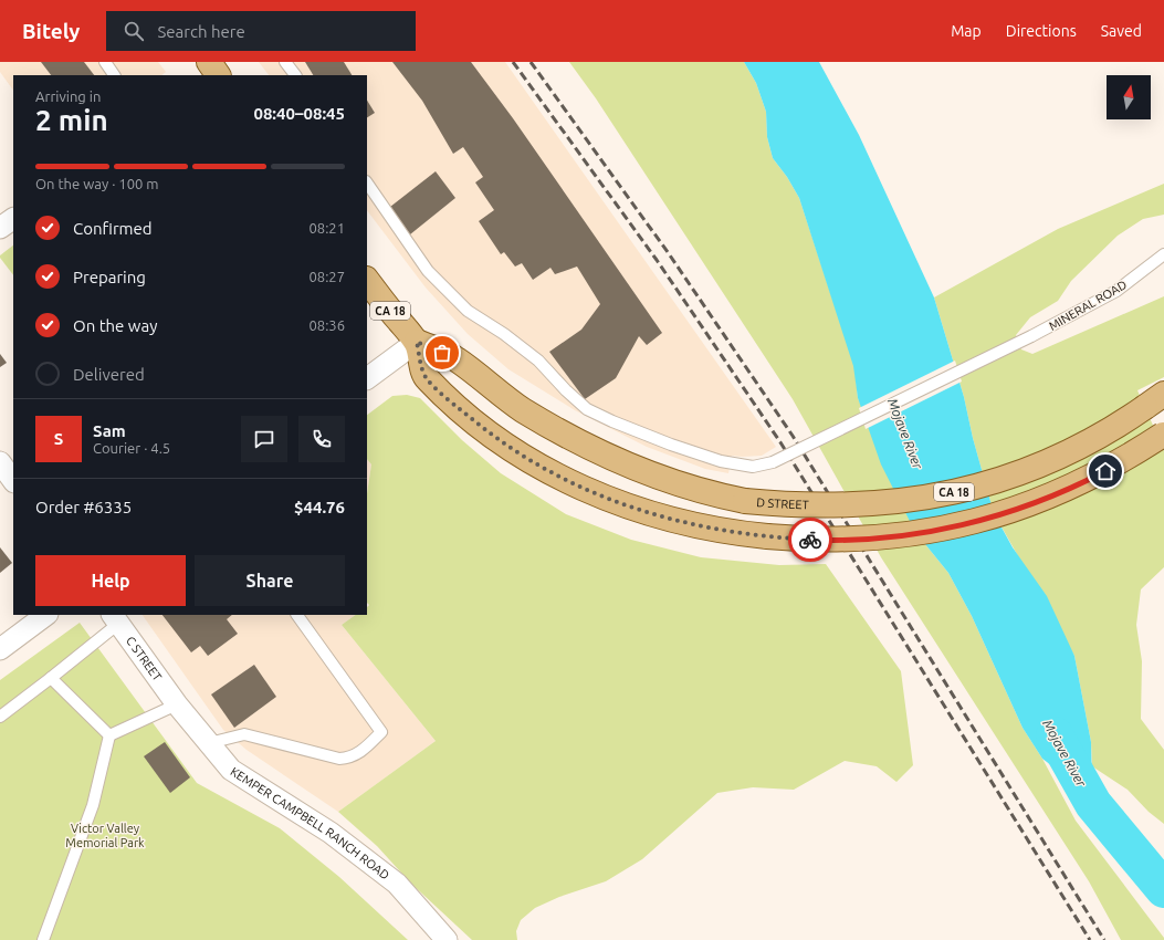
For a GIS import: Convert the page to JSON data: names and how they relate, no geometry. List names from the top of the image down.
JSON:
{
  "streets": {
    "main road": ["CA 18", "D STREET"],
    "street": ["C STREET", "KEMPER CAMPBELL RANCH ROAD"],
    "lane": ["MINERAL ROAD"]
  },
  "crossings": [
    ["C STREET", "KEMPER CAMPBELL RANCH ROAD"]
  ],
  "water": ["Mojave River"],
  "parks": ["Victor Valley Memorial Park"],
  "north": "top",
  "page": {
    "header": "Bitely",
    "search": "Search here",
    "nav": ["Map", "Directions", "Saved"],
    "heading": ["2 min", "Arriving in", "08:40–08:45"],
    "panel": [
      "Sam",
      "Courier · 4.5",
      "Order #6335",
      "$44.76"
    ],
    "bar": "On the way · 100 m",
    "list": [
      ["Confirmed", "08:21"],
      ["Preparing", "08:27"],
      ["On the way", "08:36"],
      "Delivered"
    ],
    "round": "S",
    "buttons": ["Help", "Share"]
  }
}
